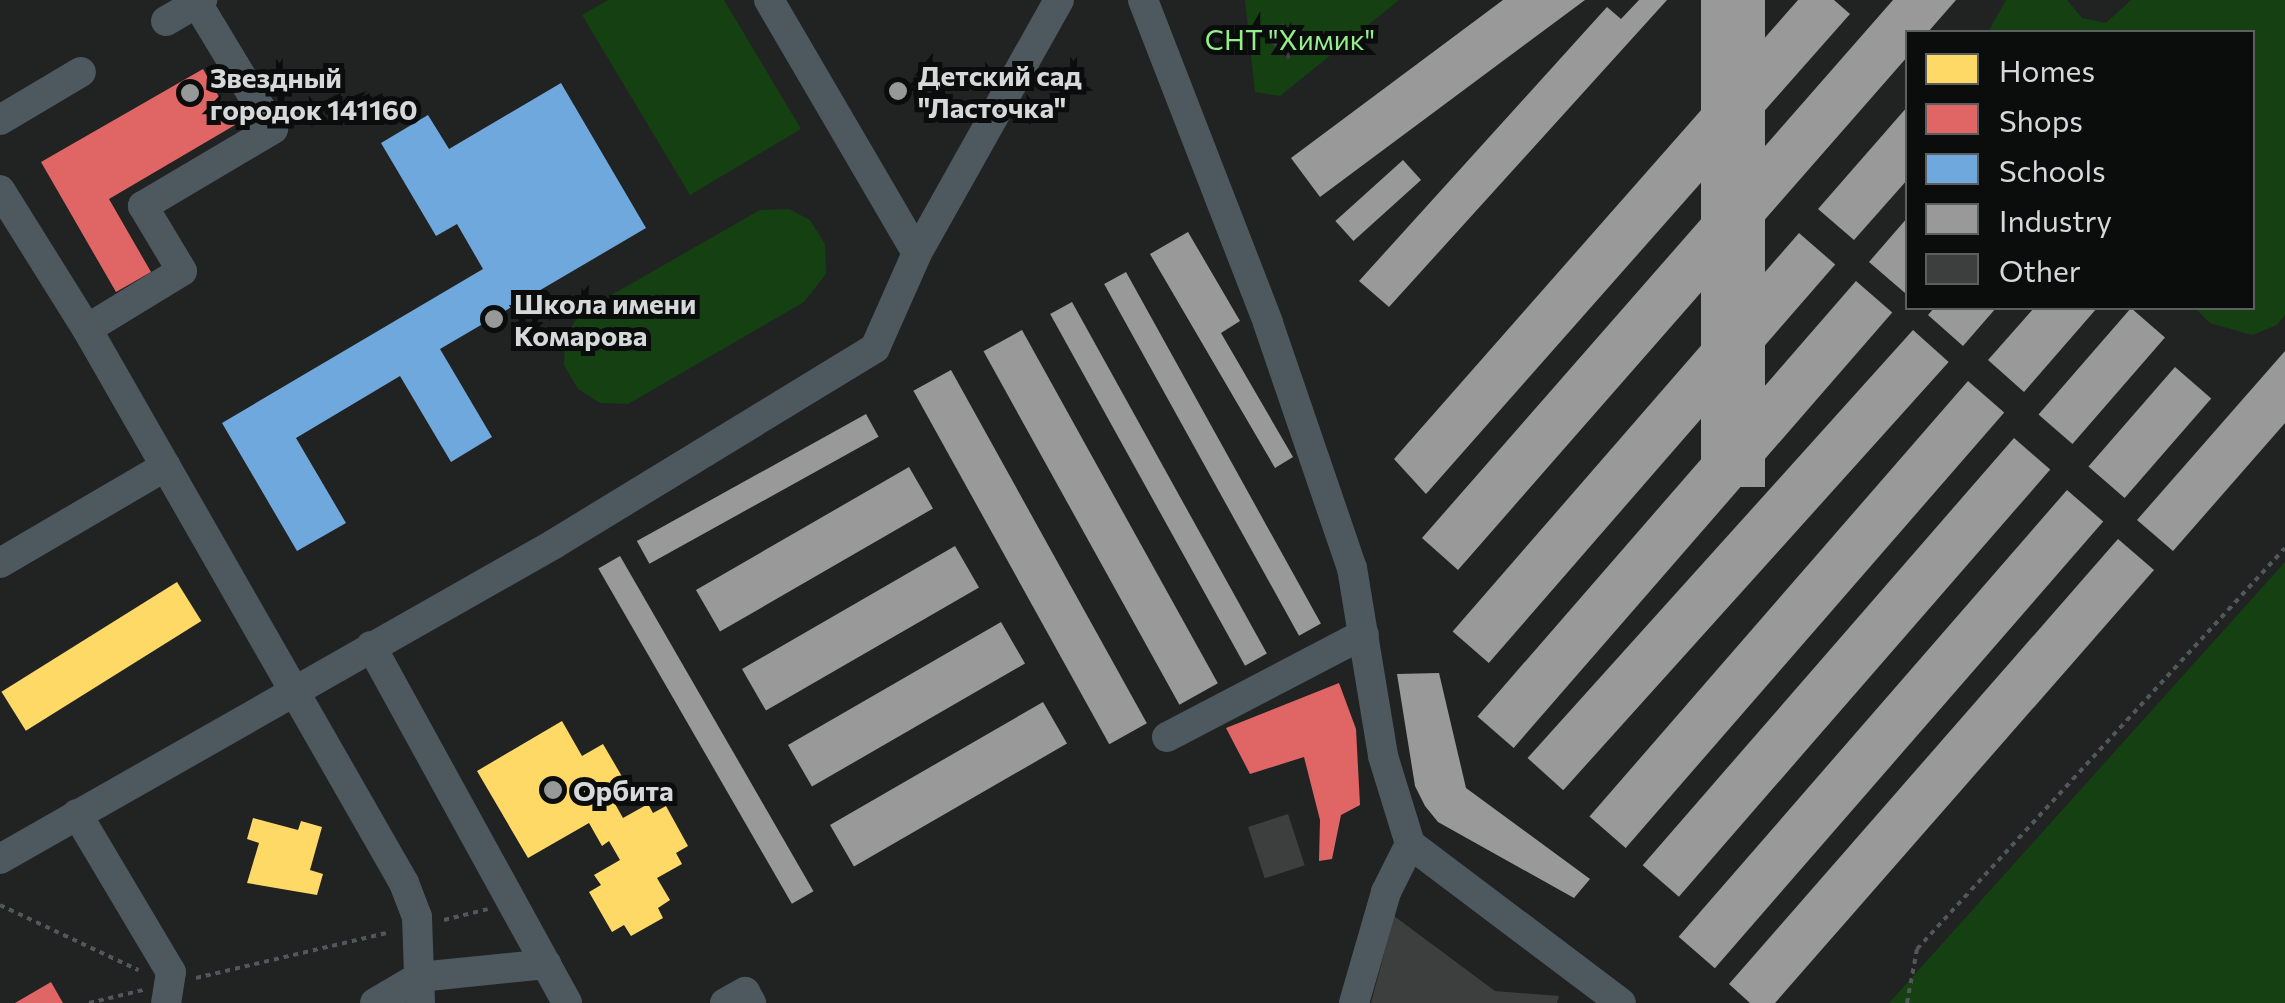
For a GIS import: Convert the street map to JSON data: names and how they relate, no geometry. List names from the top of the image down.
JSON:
{
  "parks": ["СНТ \"Химик\""],
  "places": [
    "Детский сад \"Ласточка\"",
    "Звездный городок 141160",
    "Школа имени Комарова",
    "Орбита"
  ],
  "legend": [
    "Homes",
    "Shops",
    "Schools",
    "Industry",
    "Other"
  ]
}
